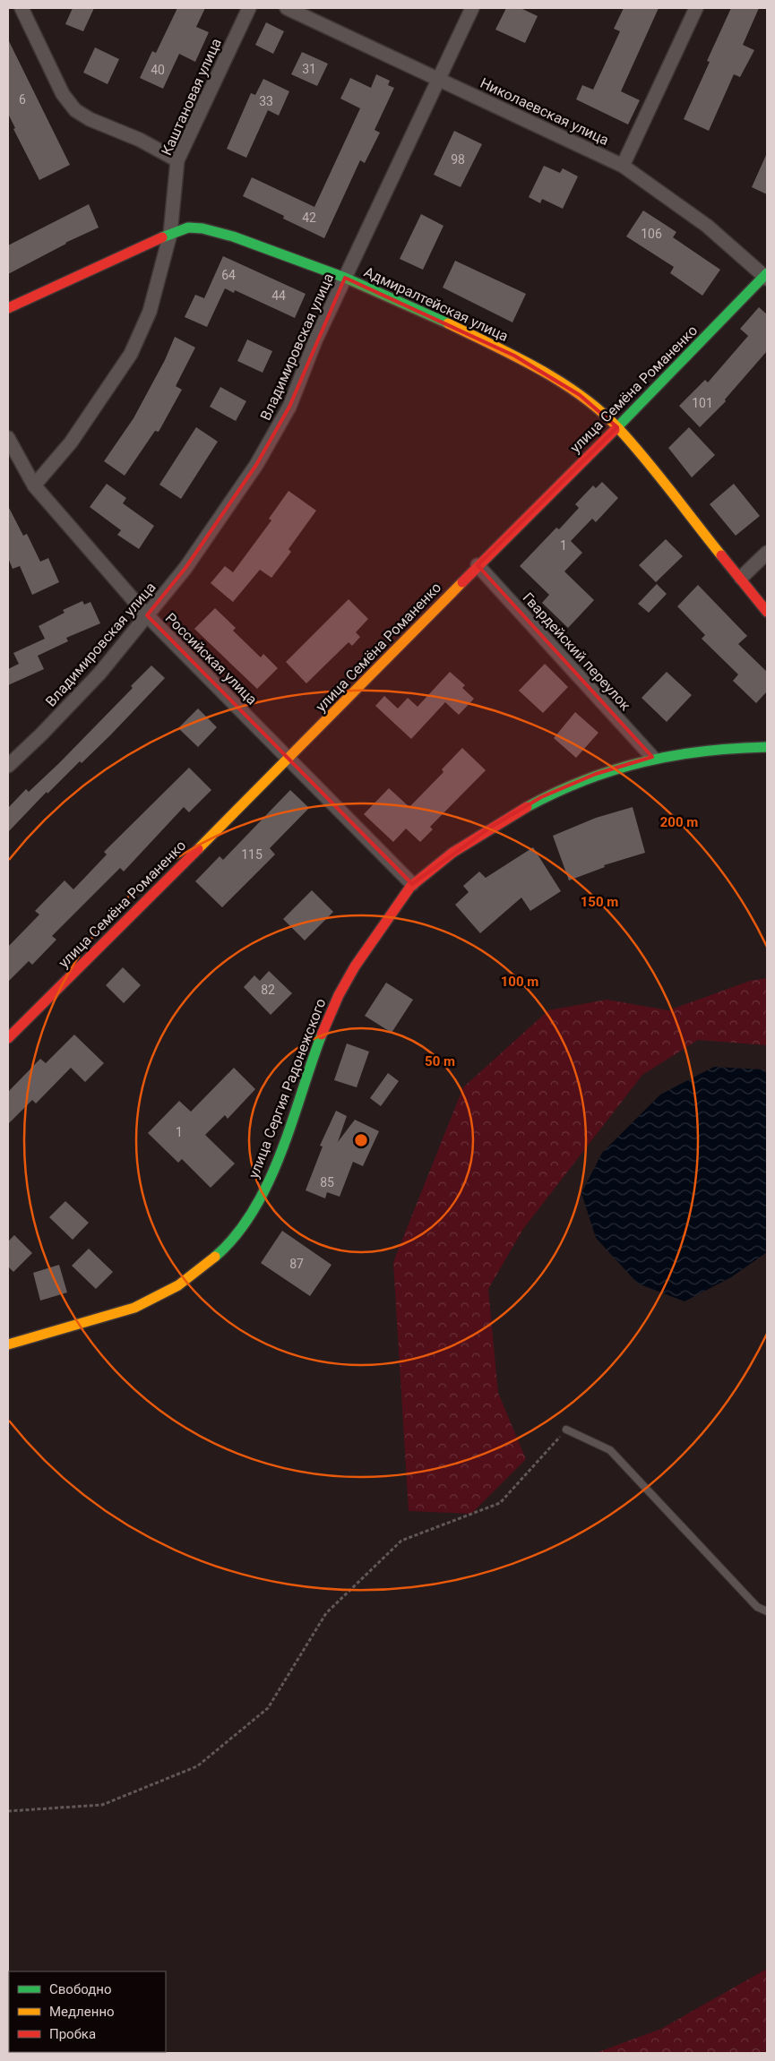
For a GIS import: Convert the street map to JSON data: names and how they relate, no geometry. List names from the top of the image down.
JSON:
{
  "streets": {
    "street": [
      "Каштановая улица",
      "Николаевская улица",
      "Адмиралтейская улица",
      "Владимировская улица",
      "улица Семёна Романенко",
      "Гвардейский переулок",
      "Российская улица",
      "улица Сергия Радонежского"
    ]
  },
  "crossings": [
    ["Каштановая улица", "Адмиралтейская улица"],
    ["Каштановая улица", "Российская улица"],
    ["Николаевская улица", "Владимировская улица"],
    ["Николаевская улица", "улица Семёна Романенко"],
    ["Адмиралтейская улица", "Владимировская улица"],
    ["Адмиралтейская улица", "улица Семёна Романенко"],
    ["Владимировская улица", "Российская улица"],
    ["улица Семёна Романенко", "Гвардейский переулок"],
    ["улица Семёна Романенко", "Российская улица"],
    ["Гвардейский переулок", "улица Сергия Радонежского"],
    ["Российская улица", "улица Сергия Радонежского"]
  ],
  "house_numbers": [
    "31",
    "40",
    "6",
    "33",
    "98",
    "42",
    "106",
    "64",
    "44",
    "101",
    "1",
    "115",
    "82",
    "1",
    "85",
    "87"
  ],
  "legend": ["Свободно", "Медленно", "Пробка"],
  "rings": [
    "200 m",
    "150 m",
    "100 m",
    "50 m"
  ]
}
